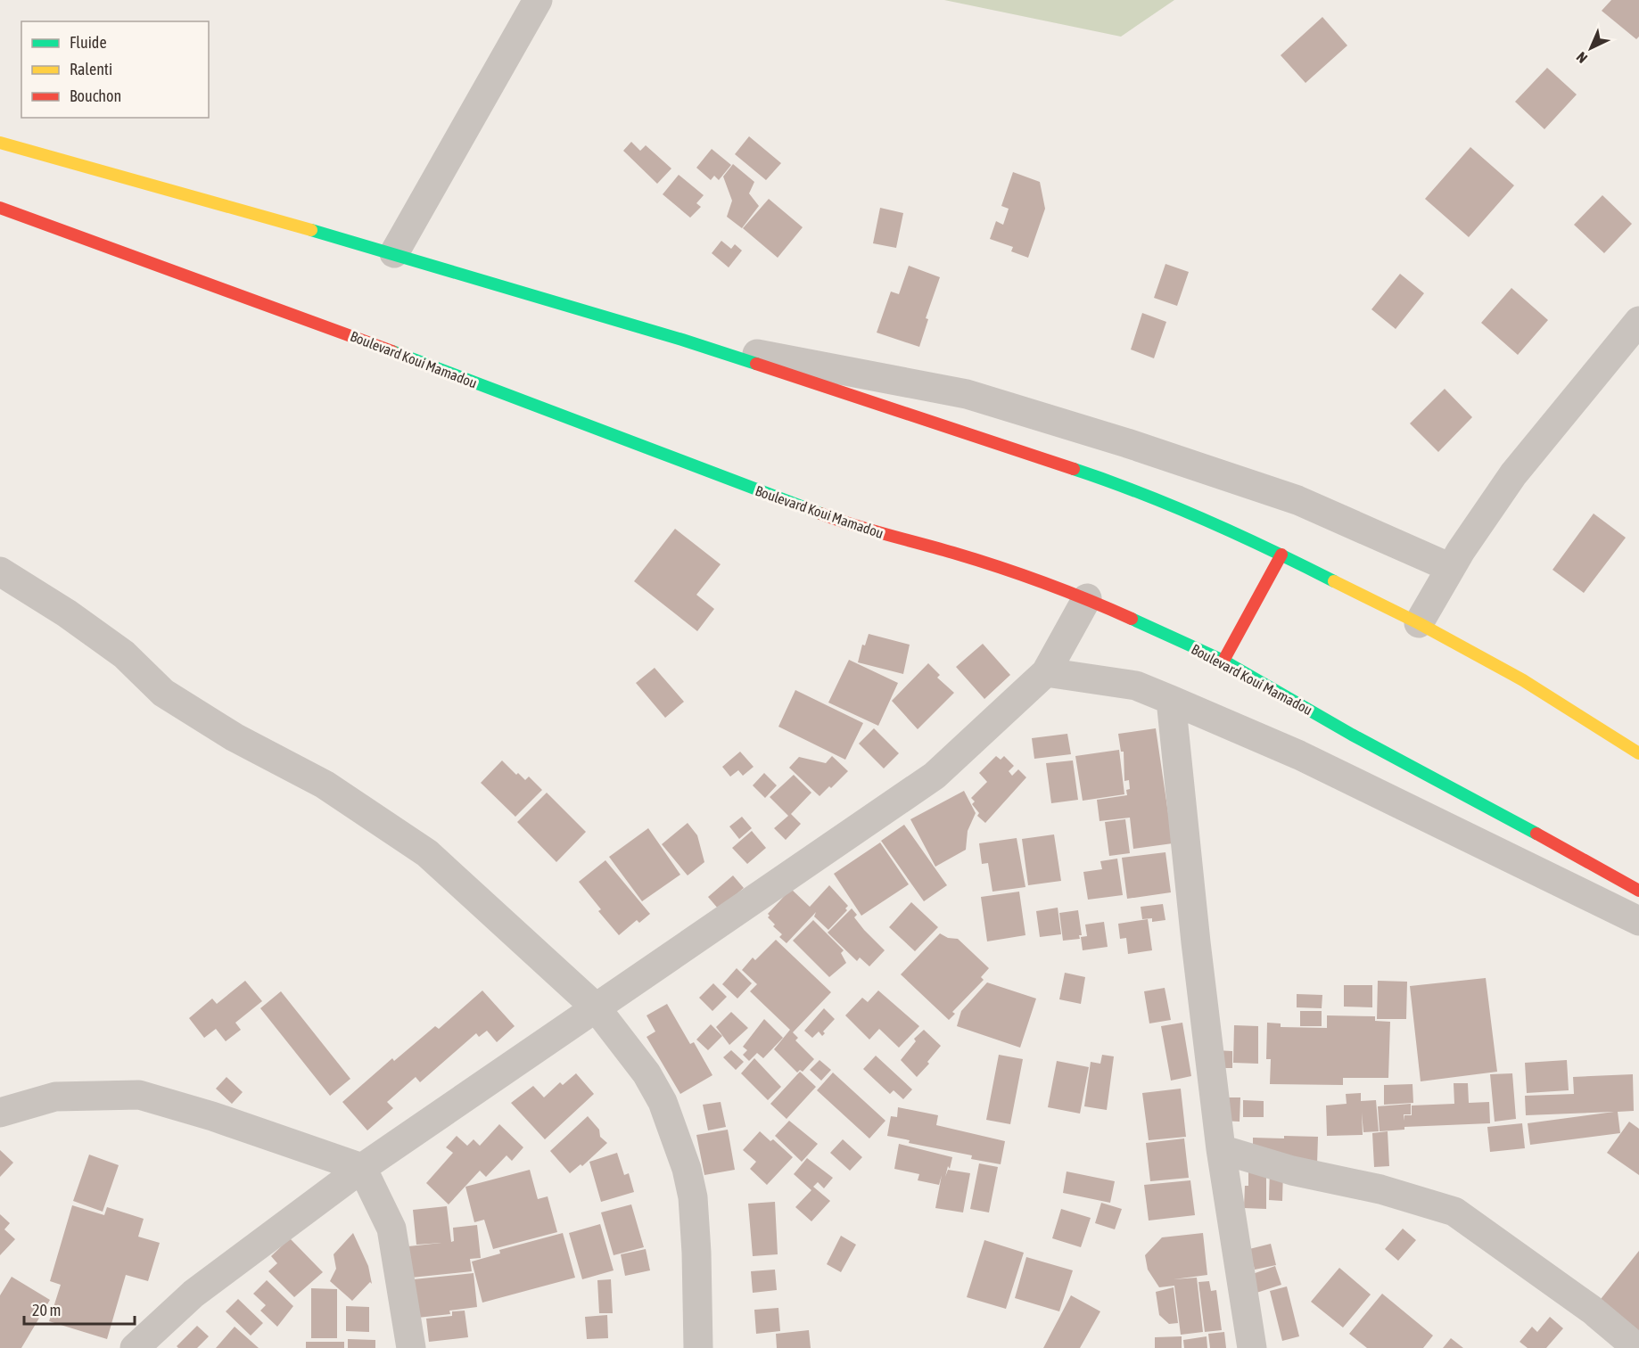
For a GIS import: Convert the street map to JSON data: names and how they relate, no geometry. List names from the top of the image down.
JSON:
{
  "streets": {
    "main road": ["Boulevard Koui Mamadou"]
  },
  "legend": ["Fluide", "Ralenti", "Bouchon"],
  "scale_bar": "20 m",
  "north": "bottom left"
}
